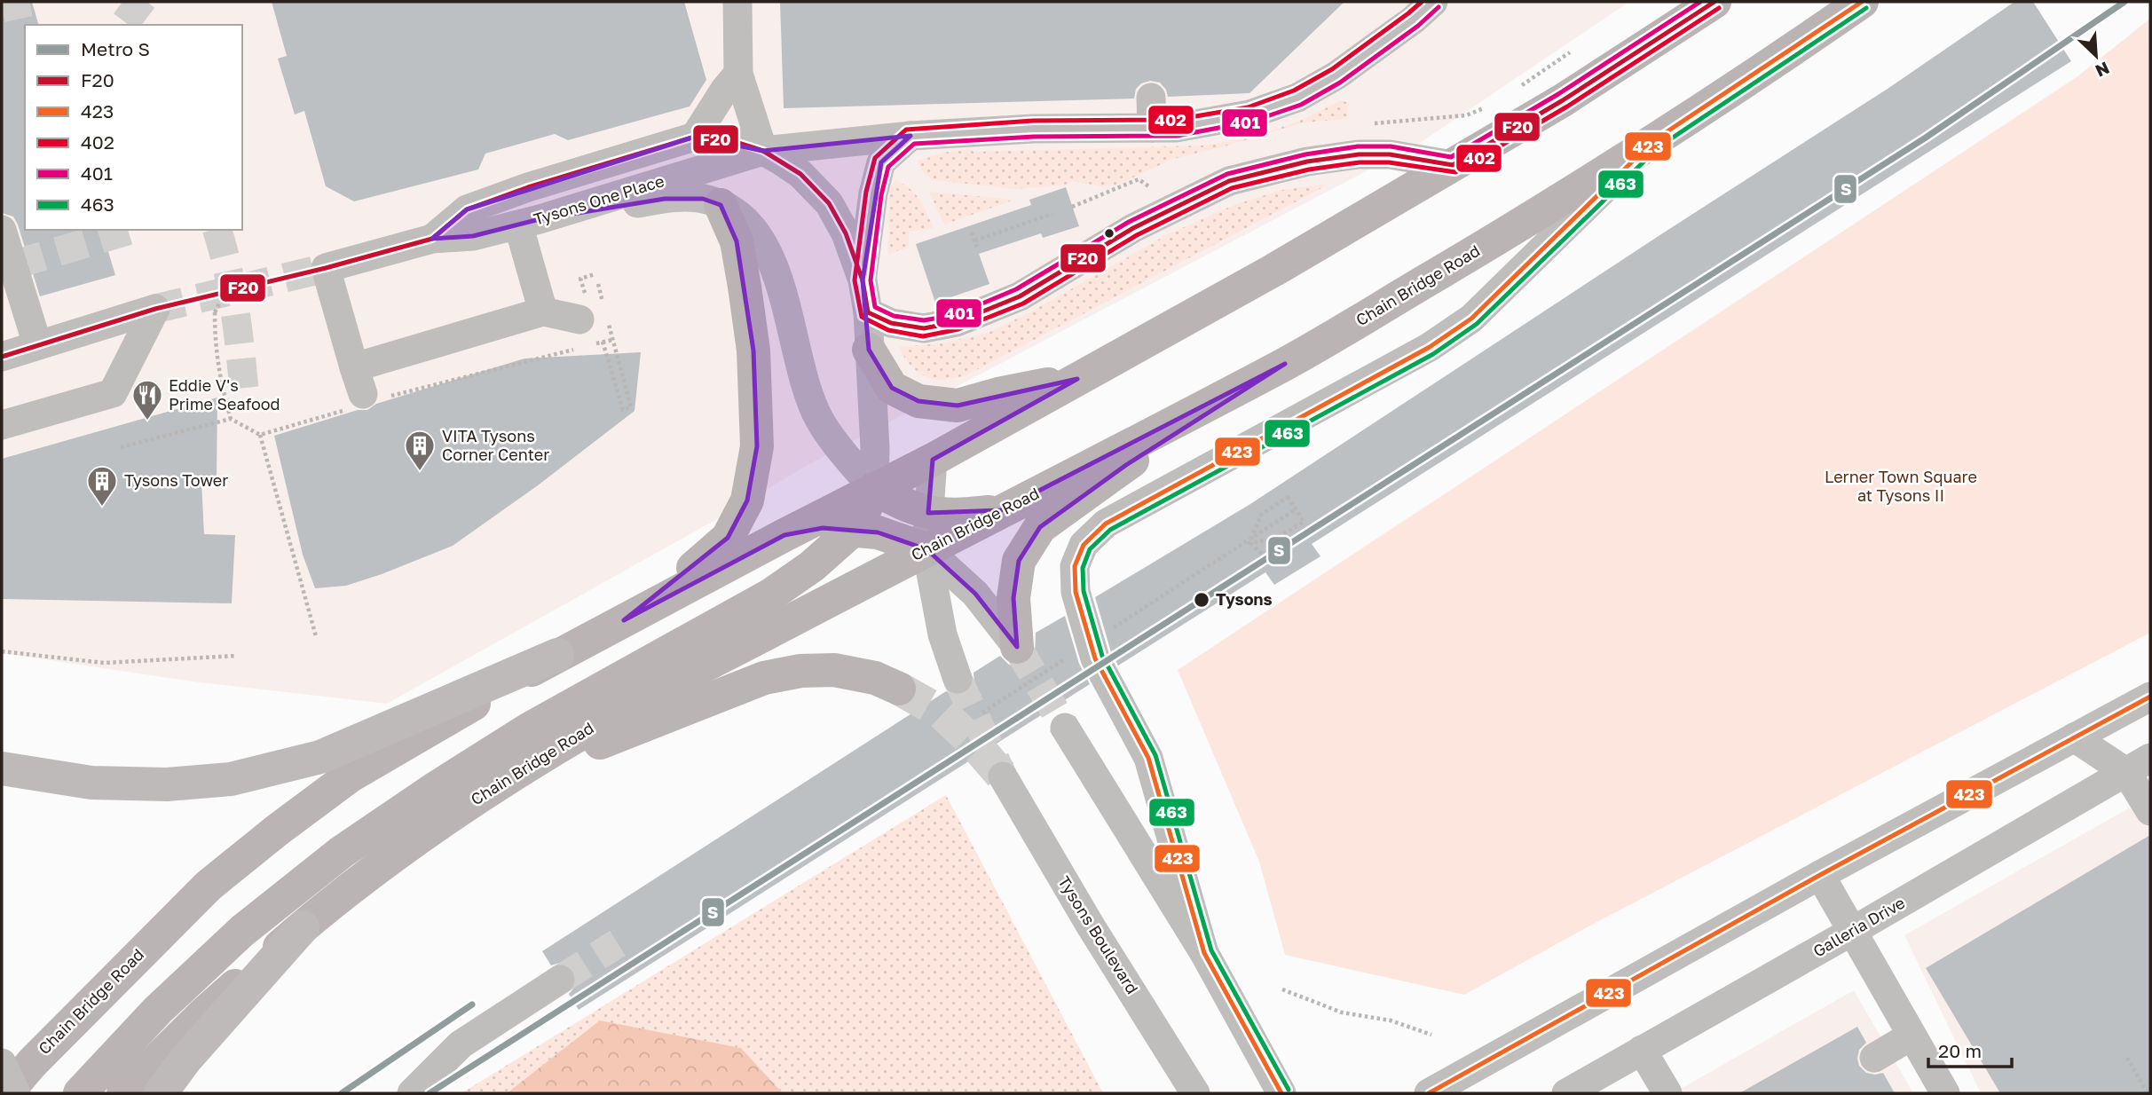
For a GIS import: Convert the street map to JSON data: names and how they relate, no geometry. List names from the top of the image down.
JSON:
{
  "streets": {
    "main road": ["Chain Bridge Road"],
    "street": ["Tysons One Place", "Galleria Drive", "Tysons Boulevard"]
  },
  "parks": ["Lerner Town Square at Tysons II"],
  "places": {
    "restaurant": ["Eddie V's Prime Seafood"],
    "building": ["VITA Tysons Corner Center", "Tysons Tower"],
    "other": ["Tysons"]
  },
  "lines": [
    "metro line S",
    "transit line F20",
    "transit line 423",
    "transit line 402",
    "transit line 401",
    "transit line 463"
  ],
  "legend": [
    "Metro S",
    "F20",
    "423",
    "402",
    "401",
    "463"
  ],
  "scale_bar": "20 m",
  "north": "bottom right"
}
